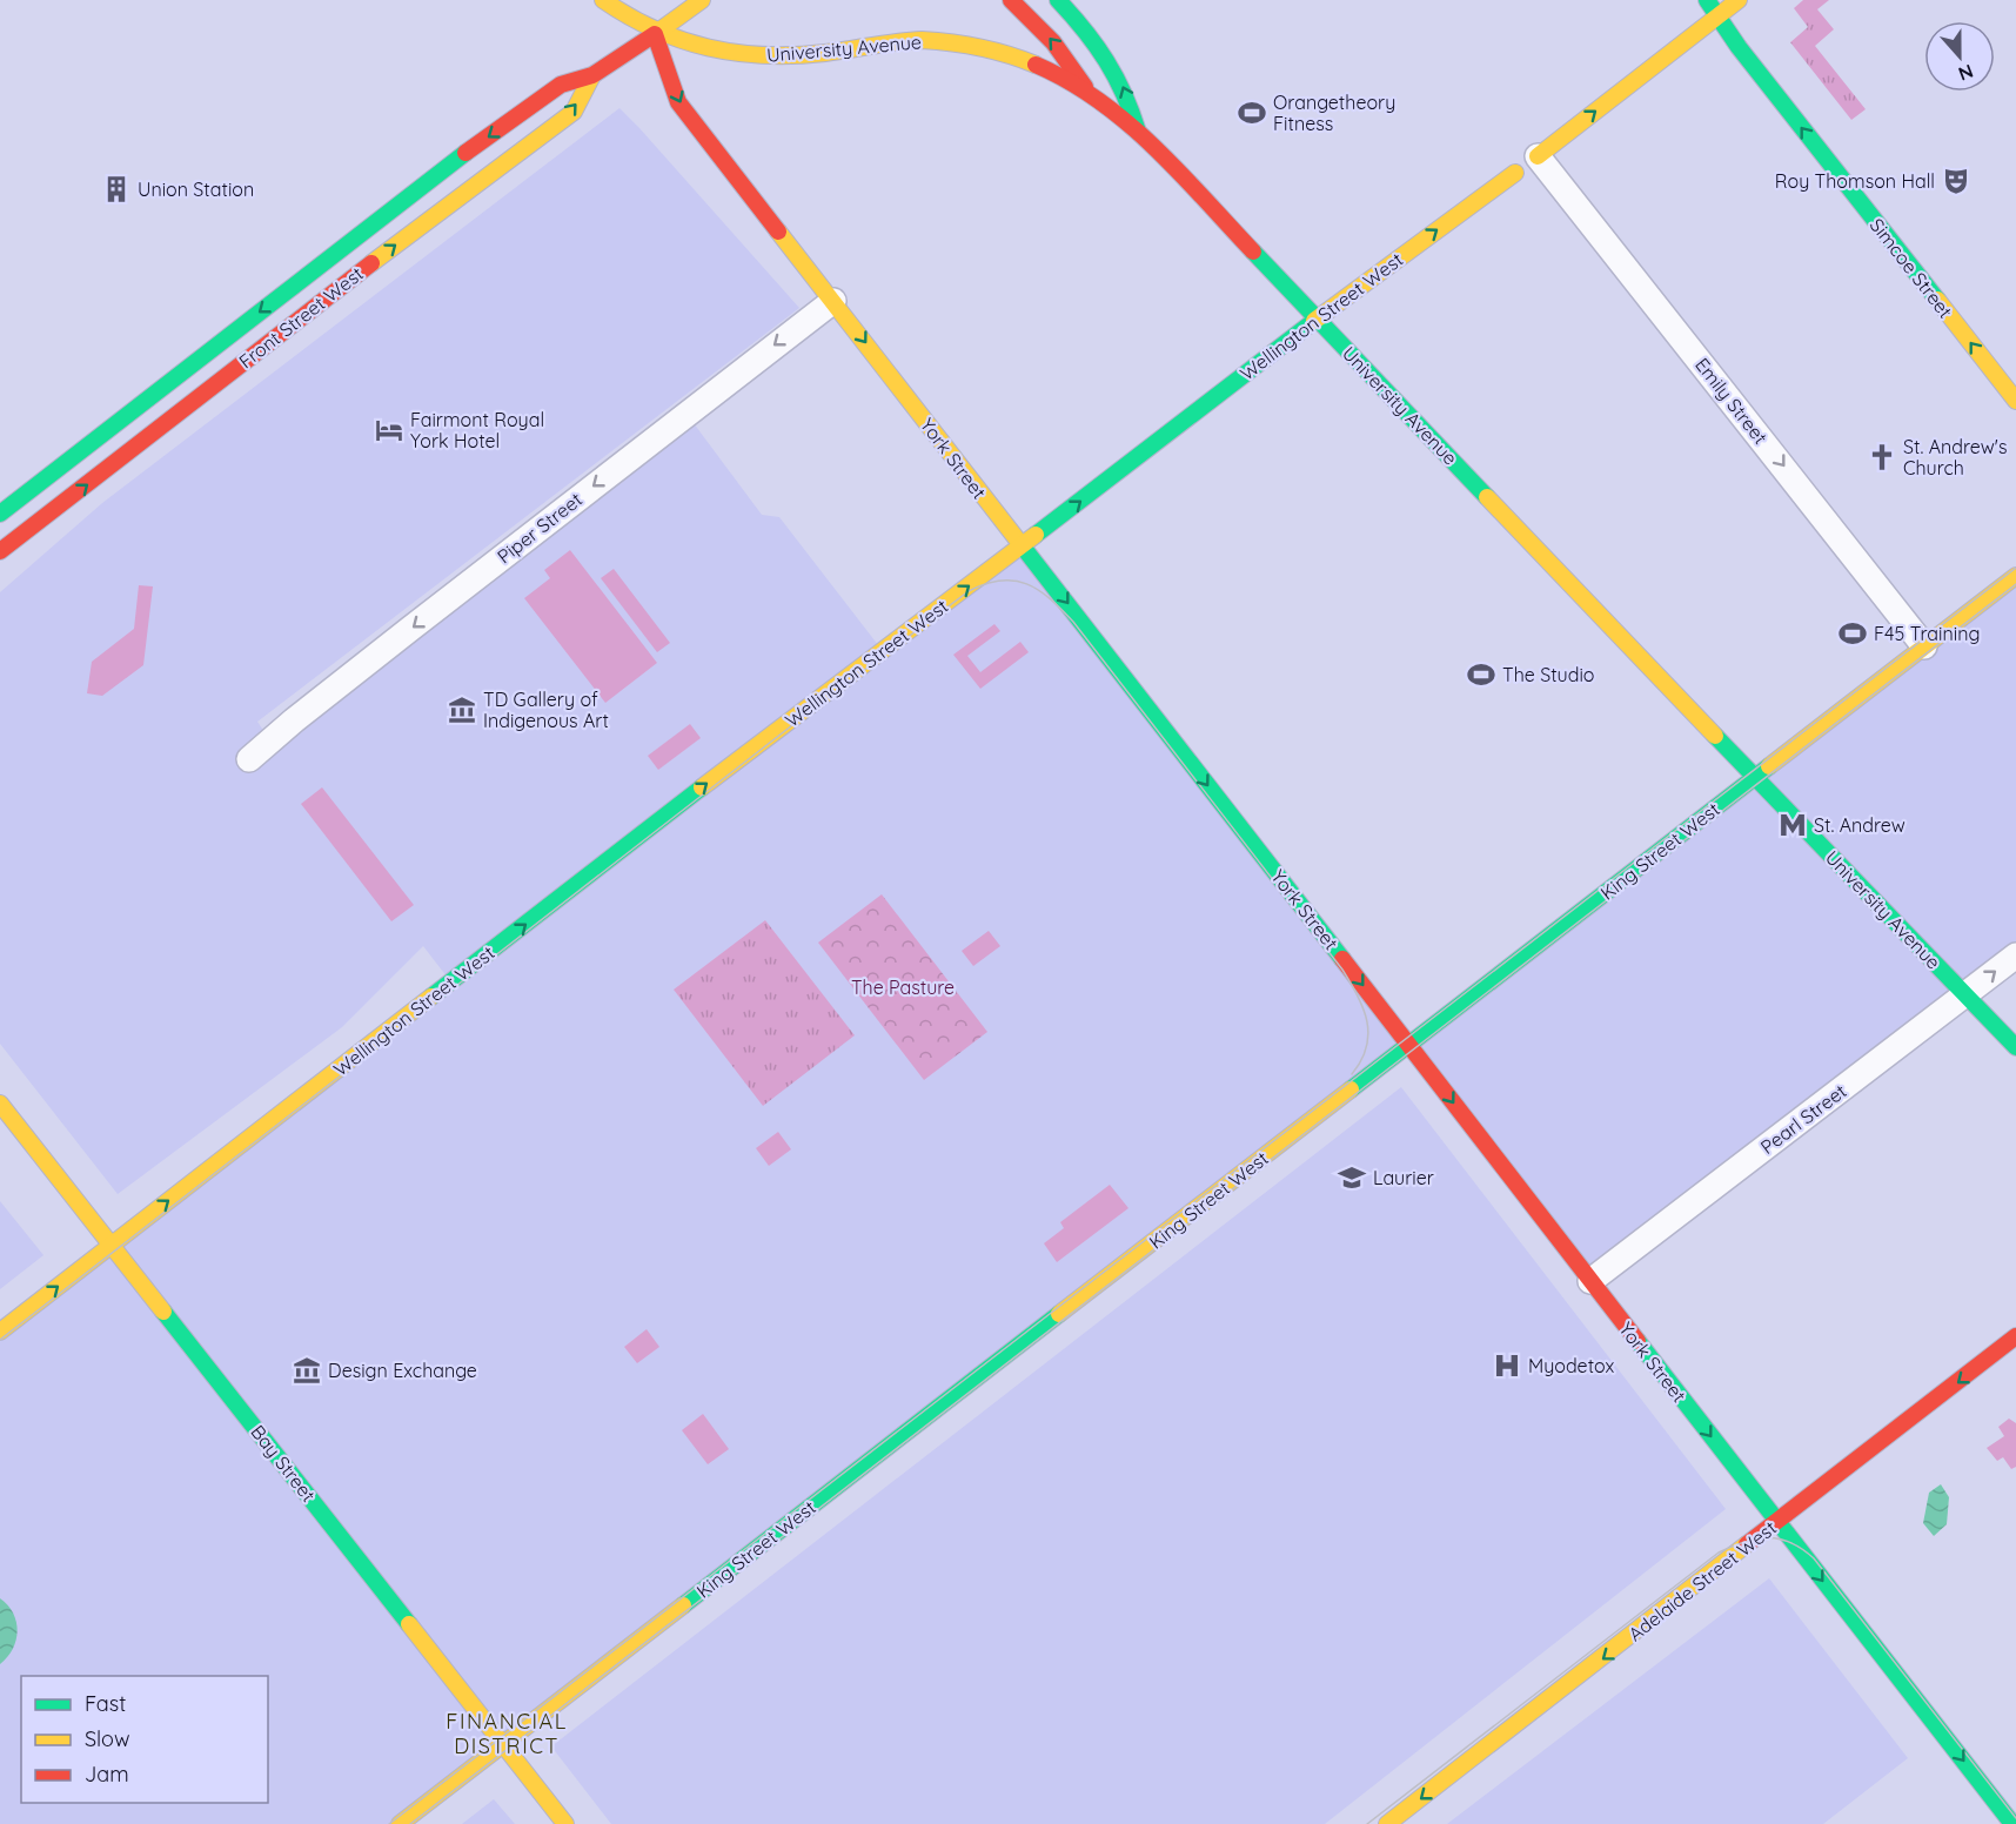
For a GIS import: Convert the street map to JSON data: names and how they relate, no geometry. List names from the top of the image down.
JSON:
{
  "streets": {
    "main road": [
      "University Avenue",
      "Simcoe Street",
      "Wellington Street West",
      "Front Street West",
      "York Street",
      "King Street West",
      "Bay Street",
      "Adelaide Street West"
    ],
    "street": ["Emily Street", "Piper Street", "Pearl Street"]
  },
  "crossings": [
    ["University Avenue", "Wellington Street West"],
    ["University Avenue", "Front Street West"],
    ["University Avenue", "York Street"],
    ["University Avenue", "King Street West"],
    ["University Avenue", "Pearl Street"],
    ["Simcoe Street", "Wellington Street West"],
    ["Wellington Street West", "Emily Street"],
    ["Wellington Street West", "York Street"],
    ["Wellington Street West", "Bay Street"],
    ["Front Street West", "York Street"],
    ["Emily Street", "King Street West"],
    ["York Street", "Piper Street"],
    ["York Street", "King Street West"],
    ["York Street", "Pearl Street"],
    ["York Street", "Adelaide Street West"],
    ["King Street West", "Bay Street"]
  ],
  "one_way": [
    "Simcoe Street",
    "Wellington Street West",
    "Emily Street",
    "York Street",
    "Piper Street",
    "Adelaide Street West"
  ],
  "districts": ["FINANCIAL DISTRICT"],
  "parks": ["The Pasture"],
  "places": {
    "sports": ["Orangetheory Fitness", "F45 Training", "The Studio"],
    "theatre": ["Roy Thomson Hall"],
    "building": ["Union Station"],
    "hotel": ["Fairmont Royal York Hotel"],
    "church": ["St. Andrew's Church"],
    "museum": ["TD Gallery of Indigenous Art", "Design Exchange"],
    "metro station": ["St. Andrew"],
    "school or university": ["Laurier"],
    "hospital": ["Myodetox"]
  },
  "legend": ["Fast", "Slow", "Jam"],
  "north": "bottom"
}
